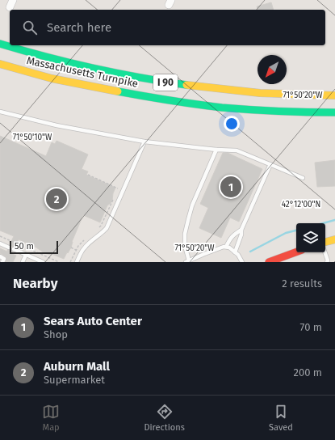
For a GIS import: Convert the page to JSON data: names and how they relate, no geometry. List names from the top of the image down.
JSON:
{
  "streets": {
    "main road": ["Massachusetts Turnpike", "I 90"]
  },
  "scale_bar": "50 m",
  "north": "bottom left",
  "page": {
    "search": "Search here",
    "pins": ["1", "2"],
    "scale": "50 m",
    "heading": ["Nearby", "2 results"],
    "list": [
      {
        "mark": "1",
        "name": "Sears Auto Center",
        "note": "Shop",
        "value": "70 m"
      },
      {
        "mark": "2",
        "name": "Auburn Mall",
        "note": "Supermarket",
        "value": "200 m"
      }
    ],
    "nav": ["Map", "Directions", "Saved"]
  },
  "coordinates": ["71°50'20\"W", "71°50'10\"W", "42°12'00\"N"]
}
